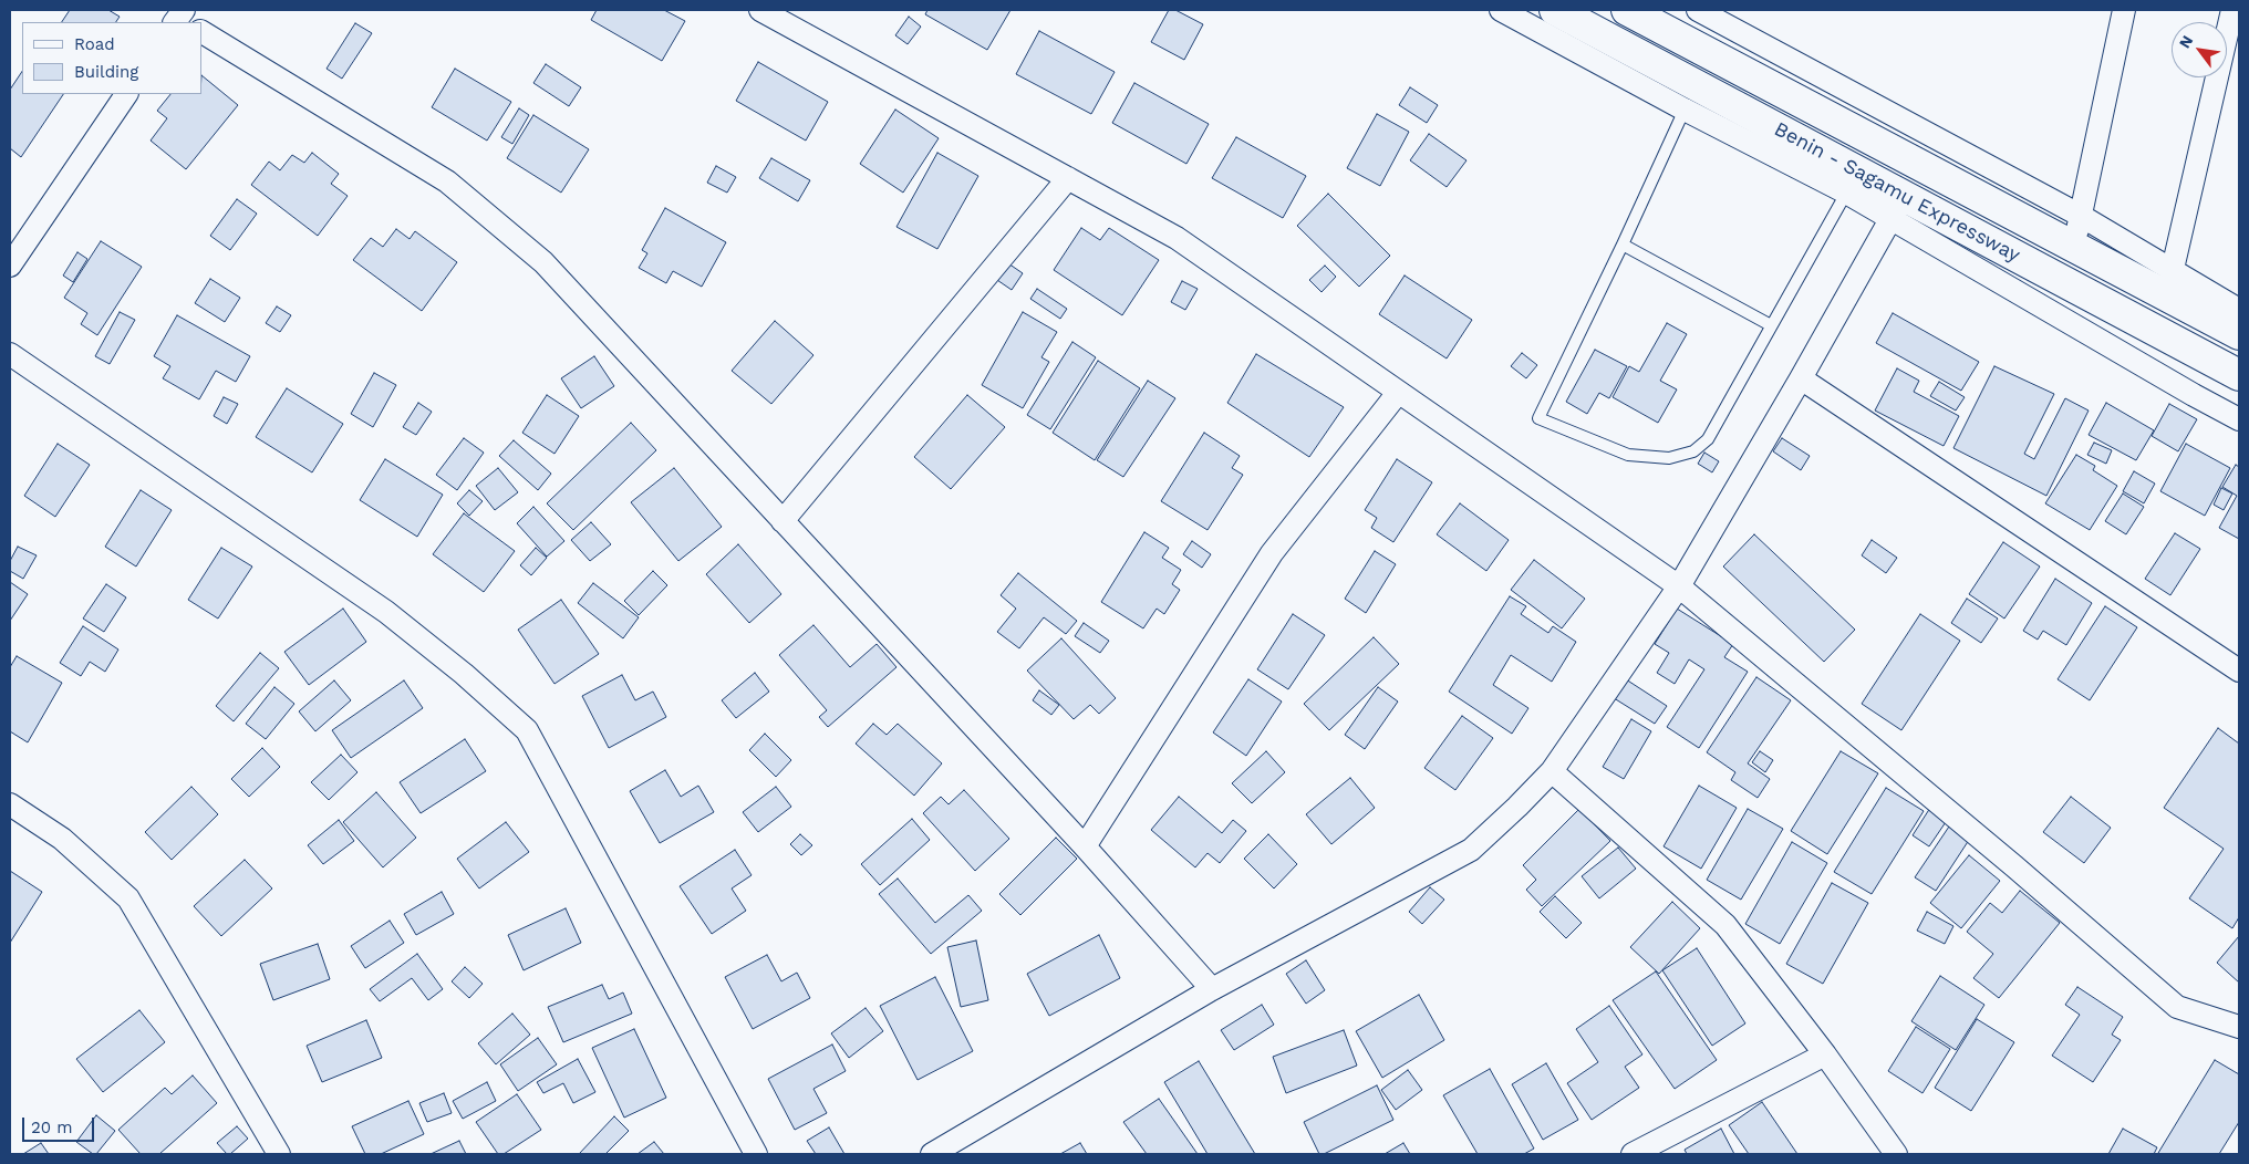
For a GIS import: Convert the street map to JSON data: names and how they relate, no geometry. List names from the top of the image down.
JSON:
{
  "streets": {
    "highway": ["Benin - Sagamu Expressway"]
  },
  "legend": ["Road", "Building"],
  "scale_bar": "20 m",
  "north": "top left"
}
